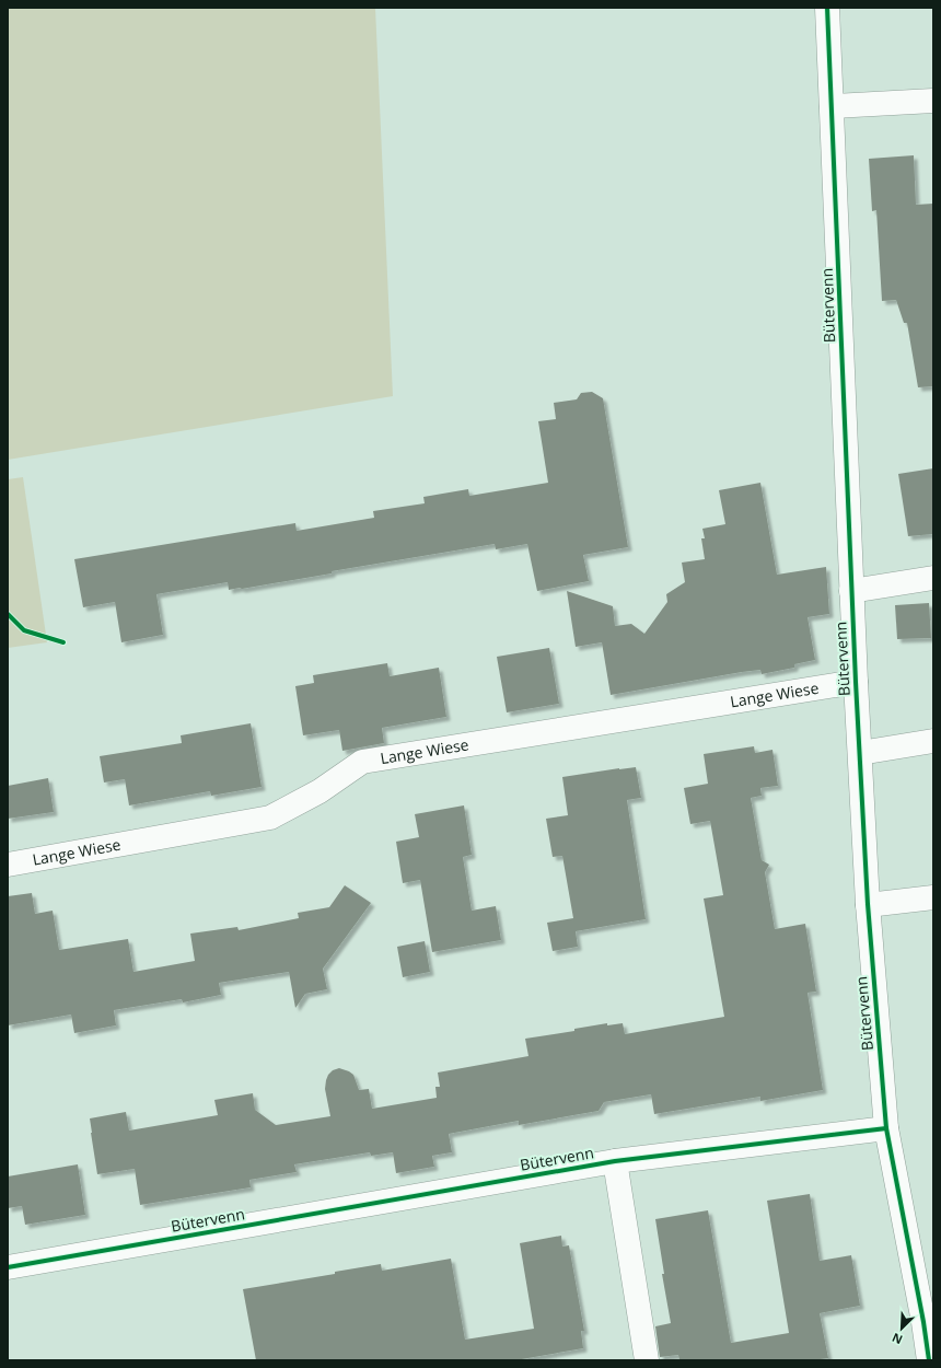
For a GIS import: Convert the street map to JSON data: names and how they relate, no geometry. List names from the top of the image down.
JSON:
{
  "streets": {
    "street": ["Bütervenn", "Lange Wiese"]
  },
  "crossings": [
    ["Bütervenn", "Lange Wiese"]
  ],
  "north": "bottom left"
}
